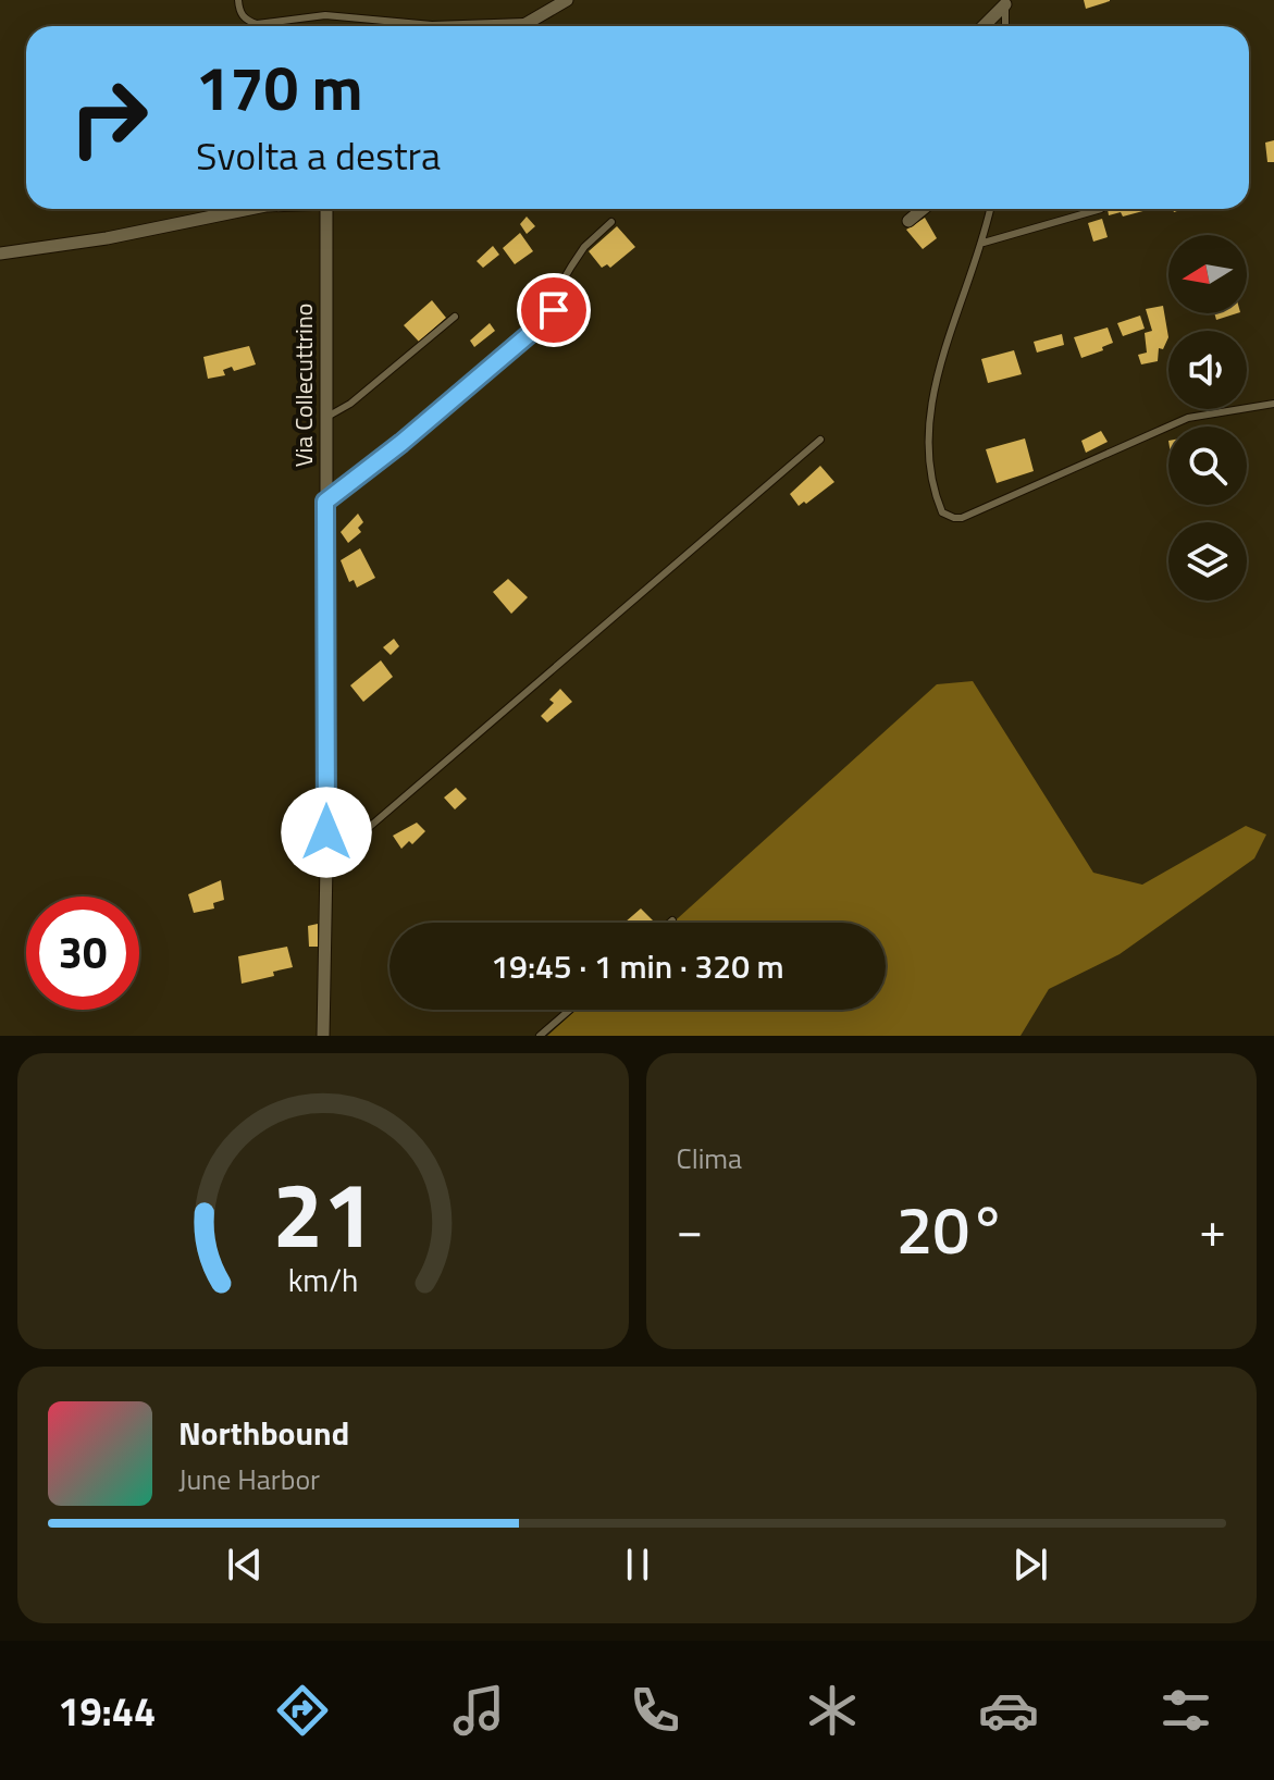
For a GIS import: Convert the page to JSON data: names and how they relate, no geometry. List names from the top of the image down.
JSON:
{
  "streets": {
    "street": ["Via Collecuttrino"]
  },
  "north": "left",
  "page": {
    "turn": ["170 m", "Svolta a destra"],
    "limit": "30",
    "trip": "19:45 · 1 min · 320 m",
    "tile": "Clima",
    "heat": ["−", "20°", "+"],
    "song": ["Northbound", "June Harbor"],
    "tabs": "19:44",
    "gauge": ["21", "km/h"]
  }
}
